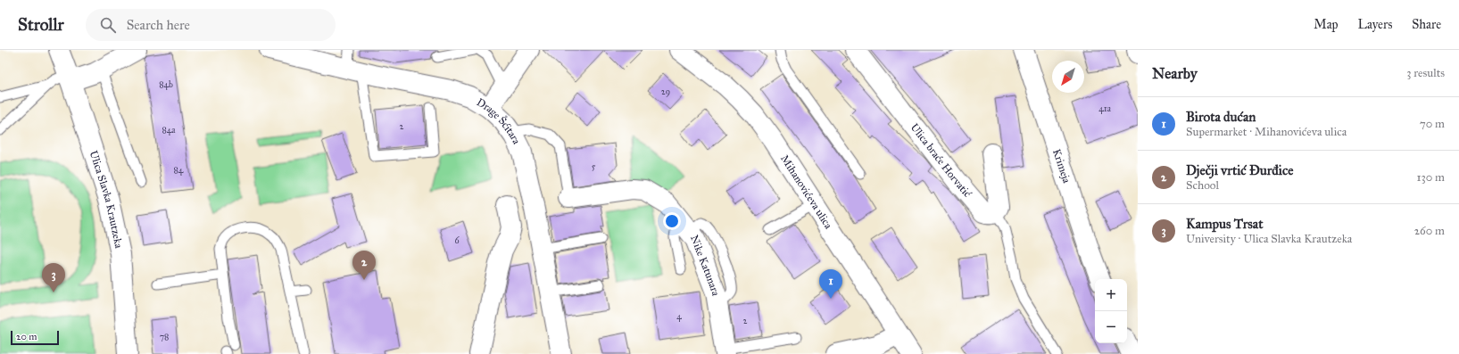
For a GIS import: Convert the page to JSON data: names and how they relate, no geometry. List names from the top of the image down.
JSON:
{
  "streets": {
    "street": [
      "Drage Šćitara",
      "Ulica braće Horvatić",
      "Krimeja",
      "Mihanovićeva ulica",
      "Ulica Slavka Krautzeka",
      "Nike Katunara"
    ]
  },
  "house_numbers": [
    "84b",
    "29",
    "41a",
    "2",
    "84a",
    "5",
    "84",
    "6",
    "4",
    "2",
    "78"
  ],
  "scale_bar": "20 m",
  "north": "bottom left",
  "page": {
    "header": "Strollr",
    "search": "Search here",
    "nav": ["Map", "Layers", "Share"],
    "heading": ["Nearby", "3 results"],
    "list": [
      {
        "mark": "1",
        "name": "Birota dućan",
        "note": "Supermarket · Mihanovićeva ulica",
        "value": "70 m"
      },
      {
        "mark": "2",
        "name": "Dječji vrtić Đurđice",
        "note": "School",
        "value": "130 m"
      },
      {
        "mark": "3",
        "name": "Kampus Trsat",
        "note": "University · Ulica Slavka Krautzeka",
        "value": "260 m"
      }
    ],
    "pins": ["2", "3", "1"],
    "map_buttons": ["+", "−"],
    "scale": "20 m"
  }
}
